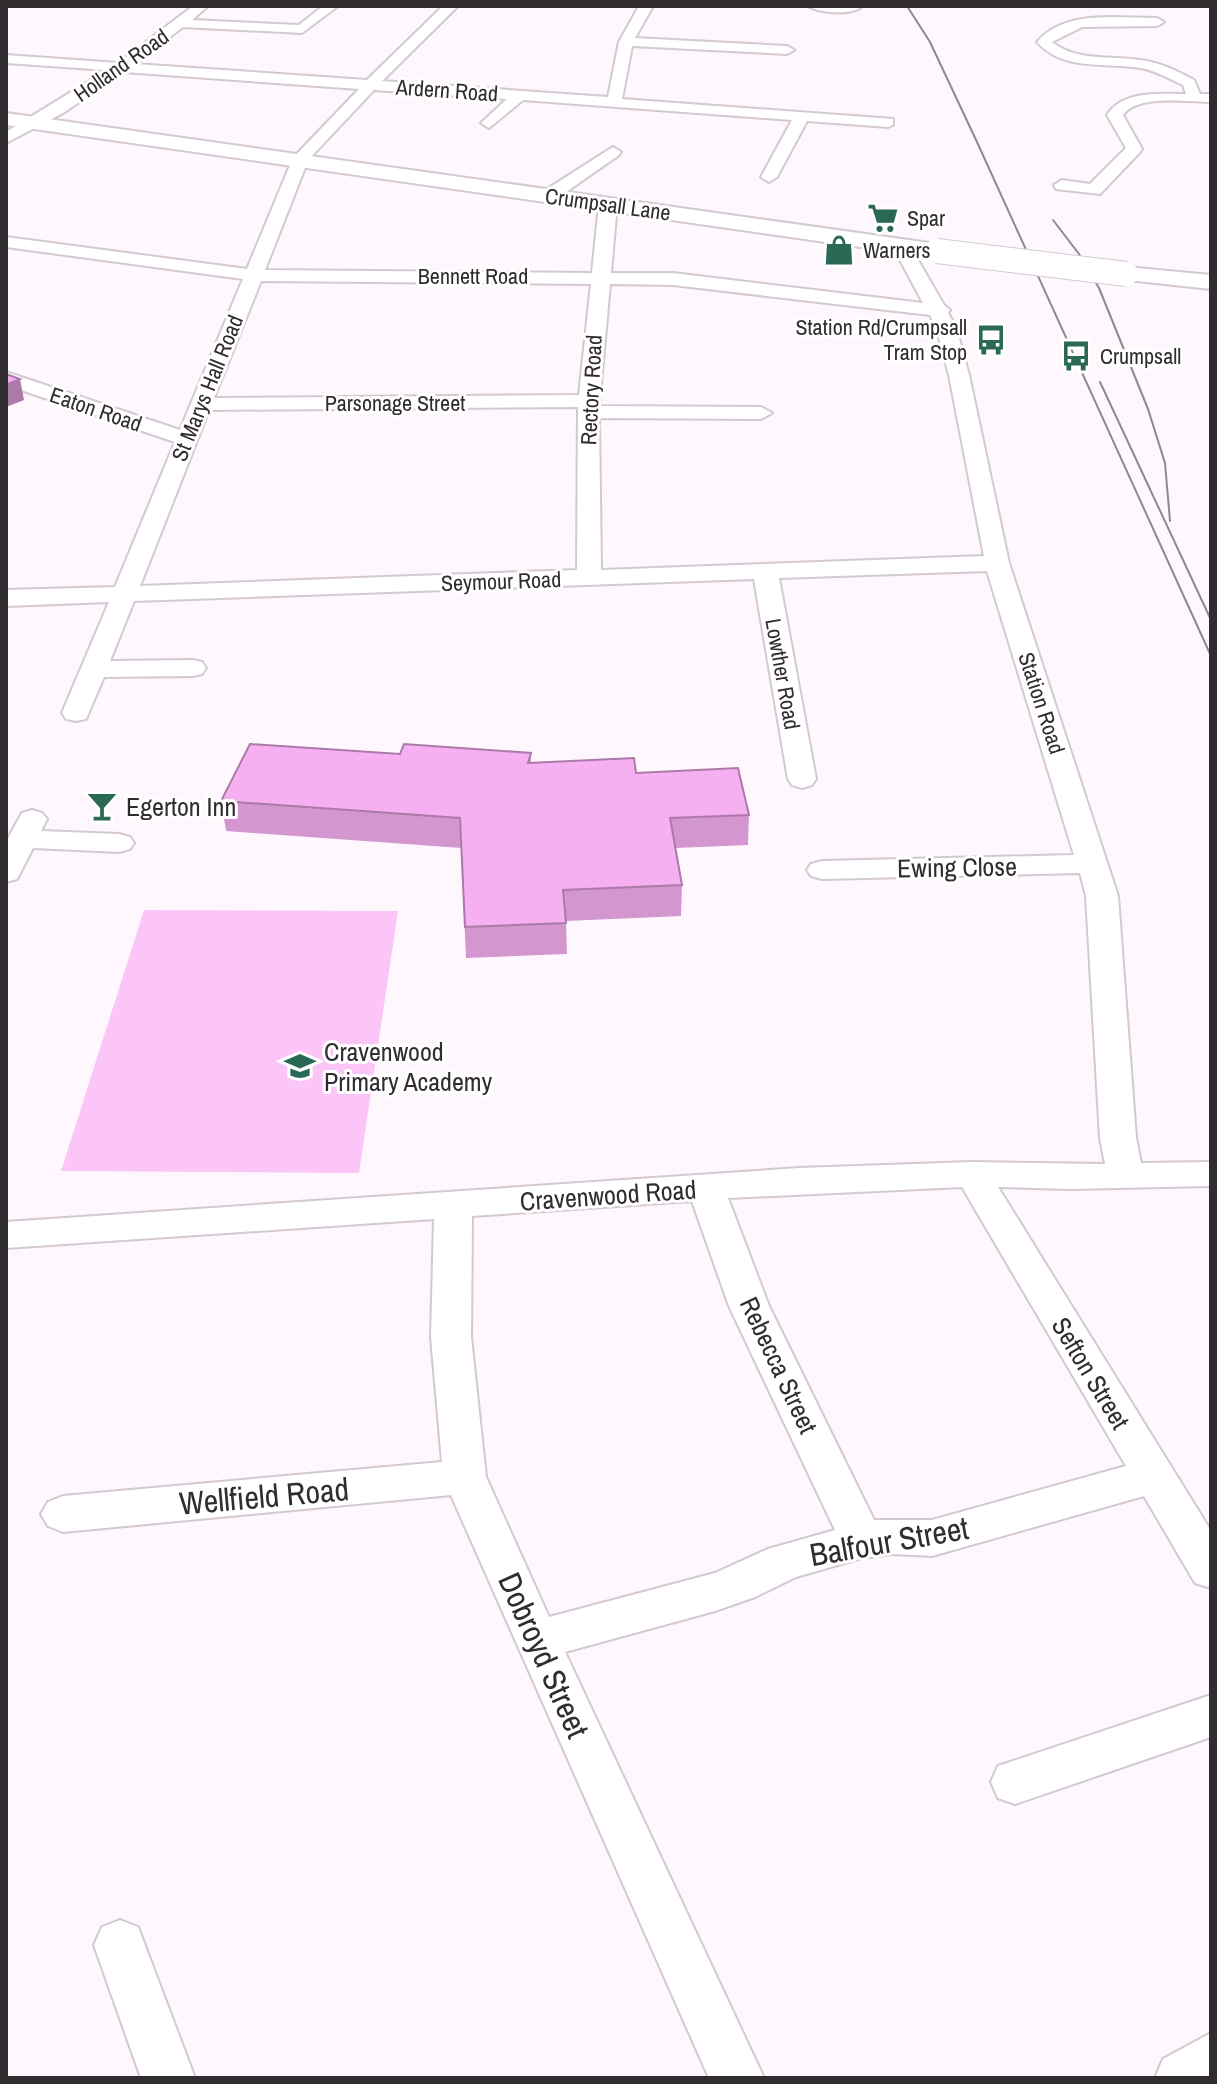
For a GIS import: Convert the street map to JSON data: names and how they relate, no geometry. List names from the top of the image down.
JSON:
{
  "streets": {
    "street": [
      "Holland Road",
      "Ardern Road",
      "Crumpsall Lane",
      "Bennett Road",
      "St Marys Hall Road",
      "Rectory Road",
      "Parsonage Street",
      "Eaton Road",
      "Seymour Road",
      "Lowther Road",
      "Station Road",
      "Ewing Close",
      "Cravenwood Road",
      "Rebecca Street",
      "Sefton Street",
      "Wellfield Road",
      "Balfour Street",
      "Dobroyd Street"
    ]
  },
  "crossings": [
    ["Holland Road", "Ardern Road"],
    ["Holland Road", "Crumpsall Lane"],
    ["Ardern Road", "St Marys Hall Road"],
    ["Crumpsall Lane", "St Marys Hall Road"],
    ["Crumpsall Lane", "Rectory Road"],
    ["Crumpsall Lane", "Station Road"],
    ["Bennett Road", "St Marys Hall Road"],
    ["Bennett Road", "Rectory Road"],
    ["Bennett Road", "Station Road"],
    ["St Marys Hall Road", "Parsonage Street"],
    ["St Marys Hall Road", "Eaton Road"],
    ["St Marys Hall Road", "Seymour Road"],
    ["Rectory Road", "Parsonage Street"],
    ["Rectory Road", "Seymour Road"],
    ["Seymour Road", "Lowther Road"],
    ["Seymour Road", "Station Road"],
    ["Station Road", "Ewing Close"],
    ["Station Road", "Cravenwood Road"],
    ["Cravenwood Road", "Rebecca Street"],
    ["Cravenwood Road", "Sefton Street"],
    ["Cravenwood Road", "Dobroyd Street"],
    ["Rebecca Street", "Balfour Street"],
    ["Sefton Street", "Balfour Street"],
    ["Wellfield Road", "Dobroyd Street"],
    ["Balfour Street", "Dobroyd Street"]
  ],
  "places": {
    "supermarket": ["Spar"],
    "shop": ["Warners"],
    "bus stop": ["Station Rd/Crumpsall Tram Stop", "Crumpsall"],
    "bar": ["Egerton Inn"],
    "school or university": ["Cravenwood Primary Academy"]
  }
}
